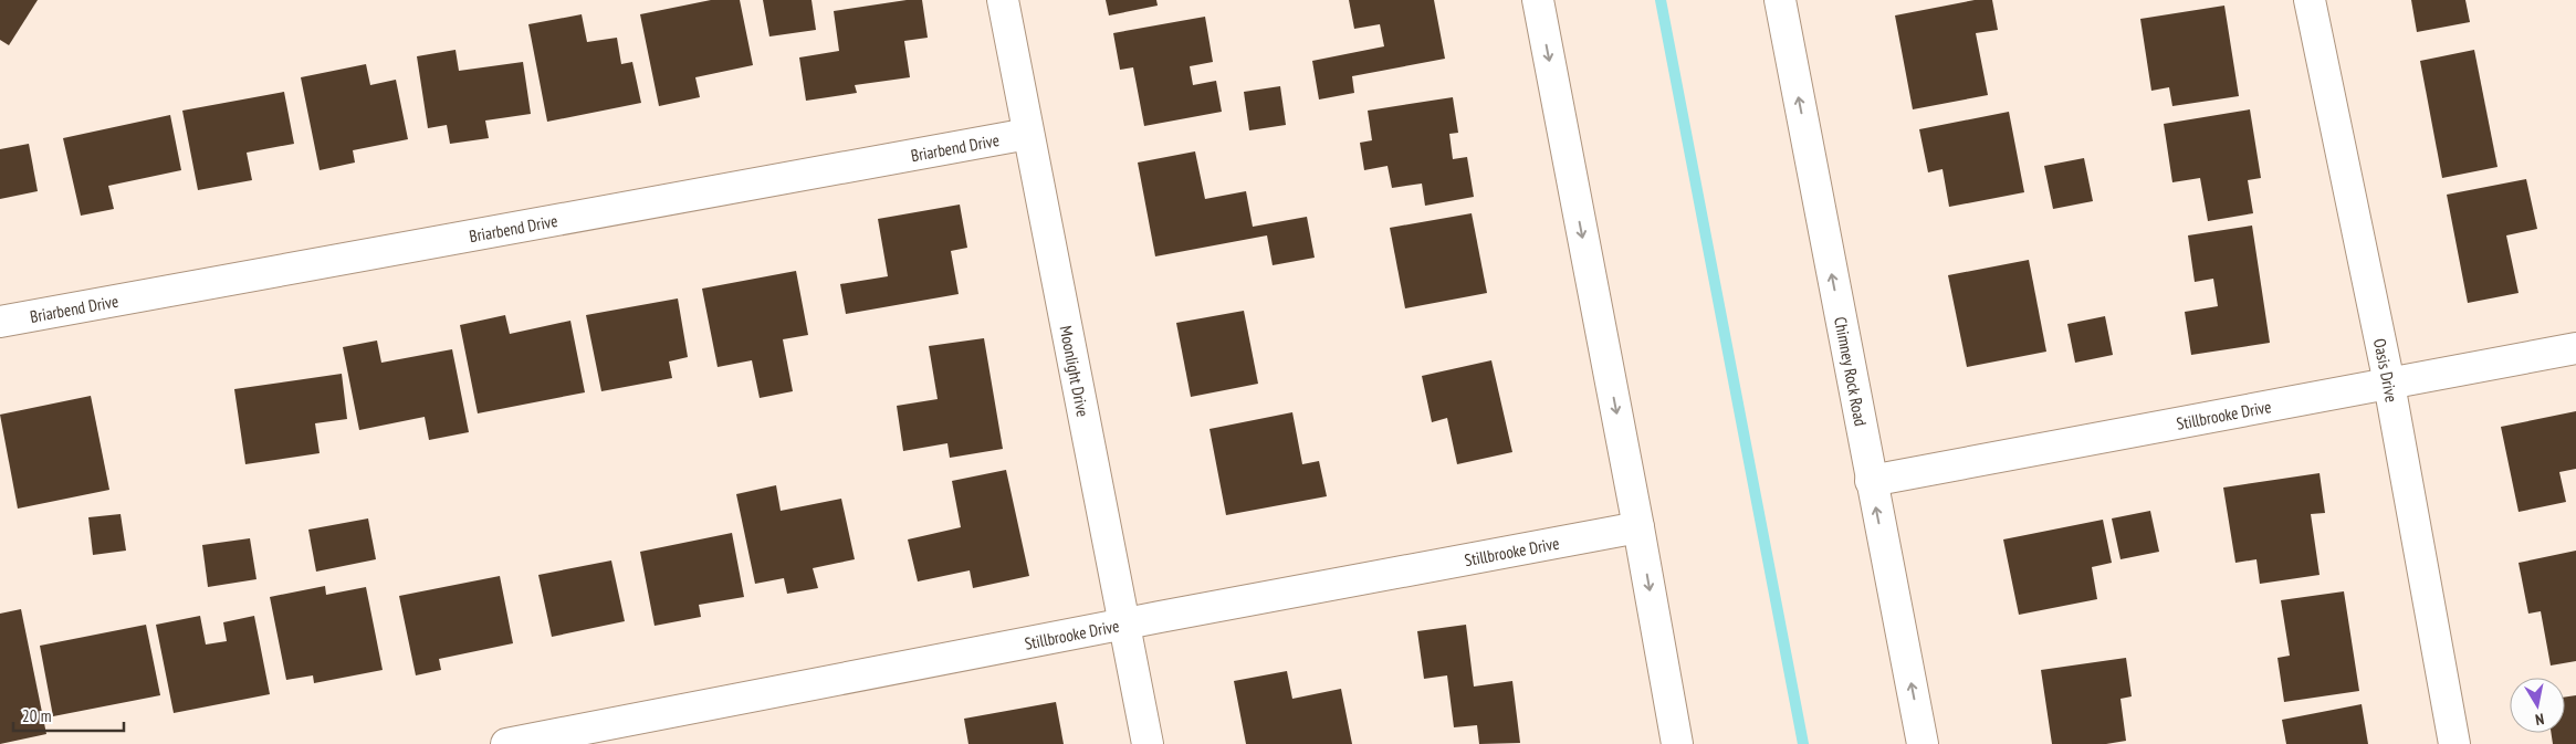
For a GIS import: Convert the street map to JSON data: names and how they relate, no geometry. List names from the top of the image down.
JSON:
{
  "streets": {
    "street": [
      "Briarbend Drive",
      "Oasis Drive",
      "Moonlight Drive",
      "Chimney Rock Road",
      "Stillbrooke Drive"
    ]
  },
  "crossings": [
    ["Briarbend Drive", "Moonlight Drive"],
    ["Oasis Drive", "Stillbrooke Drive"],
    ["Moonlight Drive", "Stillbrooke Drive"],
    ["Chimney Rock Road", "Stillbrooke Drive"]
  ],
  "scale_bar": "20 m",
  "north": "bottom"
}
